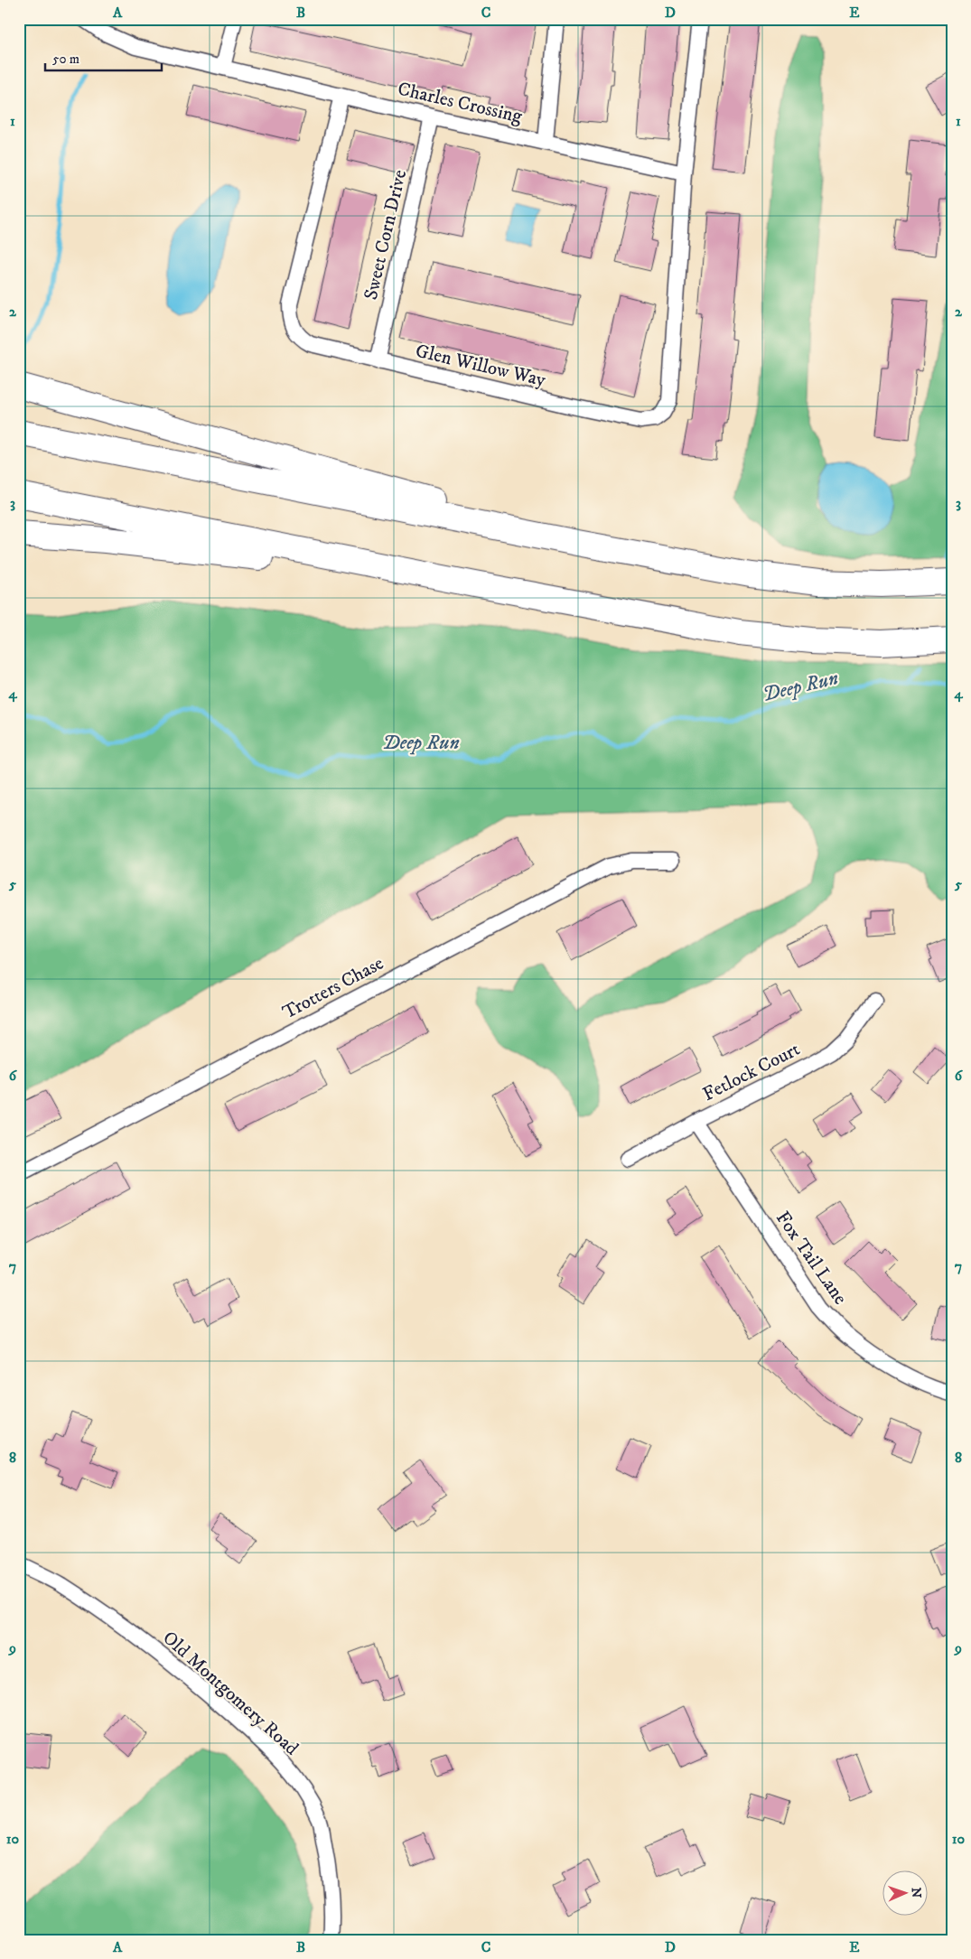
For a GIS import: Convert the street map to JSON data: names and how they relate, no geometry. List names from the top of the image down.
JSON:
{
  "streets": {
    "street": [
      "Charles Crossing",
      "Sweet Corn Drive",
      "Glen Willow Way",
      "Trotters Chase",
      "Fetlock Court",
      "Fox Tail Lane",
      "Old Montgomery Road"
    ]
  },
  "crossings": [
    ["Charles Crossing", "Sweet Corn Drive"],
    ["Charles Crossing", "Glen Willow Way"],
    ["Sweet Corn Drive", "Glen Willow Way"],
    ["Fetlock Court", "Fox Tail Lane"]
  ],
  "water": ["Deep Run"],
  "scale_bar": "50 m",
  "north": "right",
  "grid": {
    "columns": [
      "A",
      "B",
      "C",
      "D",
      "E"
    ],
    "rows": [
      "1",
      "2",
      "3",
      "4",
      "5",
      "6",
      "7",
      "8",
      "9",
      "10"
    ]
  }
}
